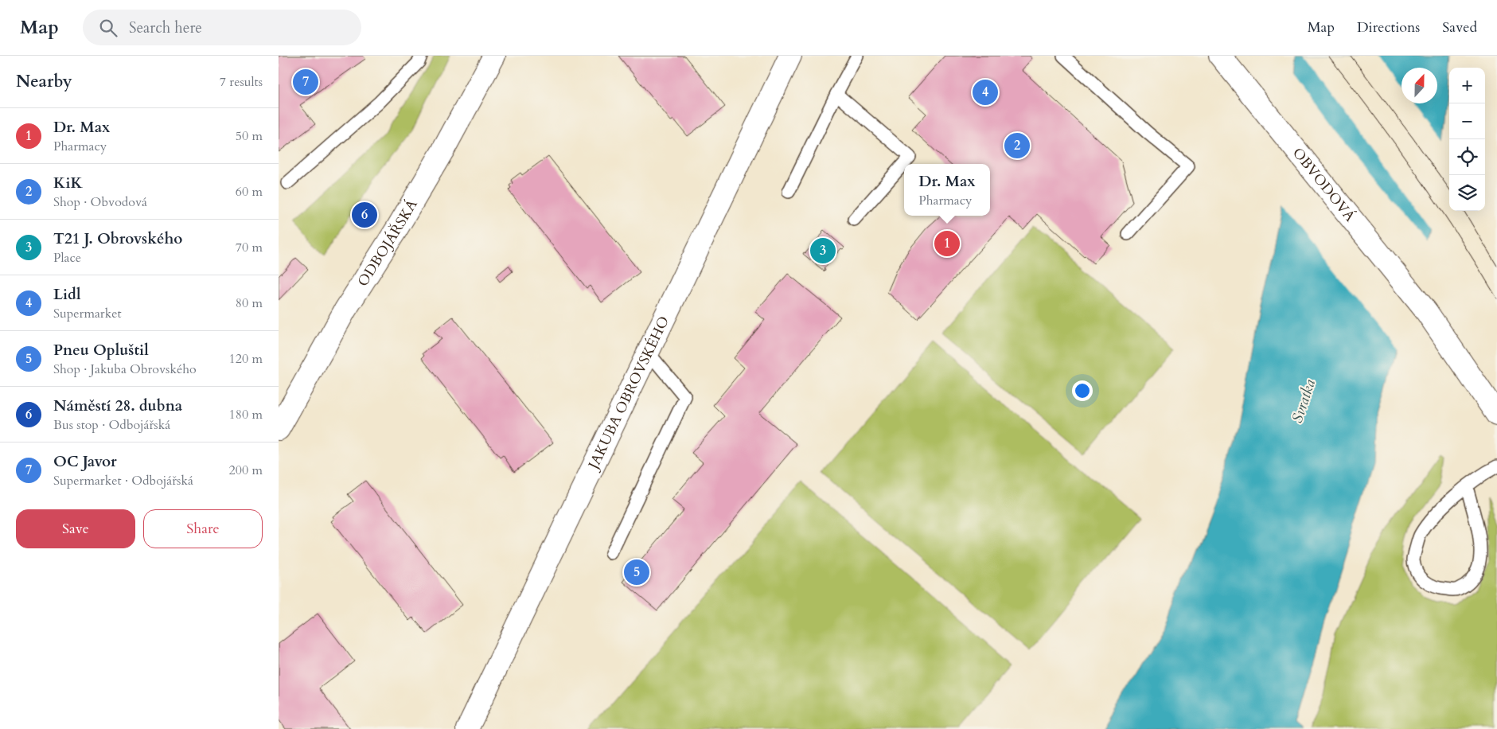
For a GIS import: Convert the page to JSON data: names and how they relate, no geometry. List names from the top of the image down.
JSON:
{
  "streets": {
    "street": ["OBVODOVÁ", "ODBOJÁŘSKÁ", "JAKUBA OBROVSKÉHO"]
  },
  "water": ["Svratka"],
  "north": "top",
  "page": {
    "header": "Map",
    "search": "Search here",
    "nav": ["Map", "Directions", "Saved"],
    "heading": ["Nearby", "7 results"],
    "map_buttons": ["+", "−"],
    "pins": [
      "7",
      "4",
      "2",
      "6",
      "1",
      "3",
      "5"
    ],
    "list": [
      {
        "mark": "1",
        "name": "Dr. Max",
        "note": "Pharmacy",
        "value": "50 m"
      },
      {
        "mark": "2",
        "name": "KiK",
        "note": "Shop · Obvodová",
        "value": "60 m"
      },
      {
        "mark": "3",
        "name": "T21 J. Obrovského",
        "note": "Place",
        "value": "70 m"
      },
      {
        "mark": "4",
        "name": "Lidl",
        "note": "Supermarket",
        "value": "80 m"
      },
      {
        "mark": "5",
        "name": "Pneu Opluštil",
        "note": "Shop · Jakuba Obrovského",
        "value": "120 m"
      },
      {
        "mark": "6",
        "name": "Náměstí 28. dubna",
        "note": "Bus stop · Odbojářská",
        "value": "180 m"
      },
      {
        "mark": "7",
        "name": "OC Javor",
        "note": "Supermarket · Odbojářská",
        "value": "200 m"
      }
    ],
    "popup": ["Dr. Max", "Pharmacy"],
    "buttons": ["Save", "Share"]
  }
}
